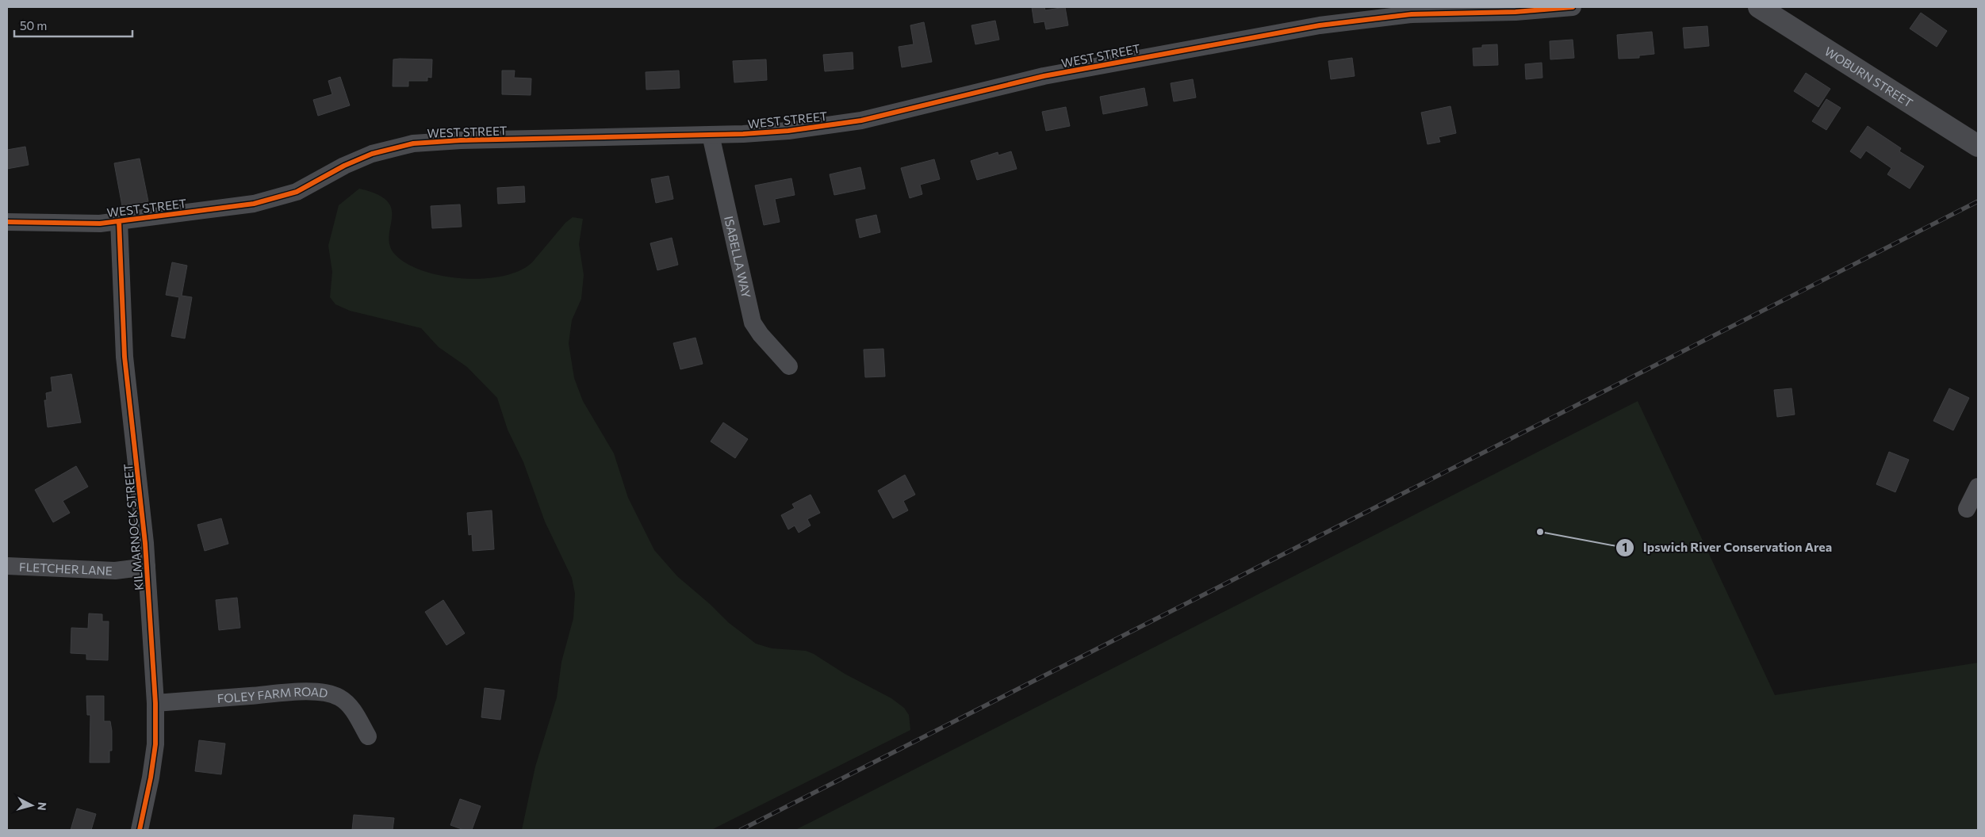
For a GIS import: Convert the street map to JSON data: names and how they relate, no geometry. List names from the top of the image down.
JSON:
{
  "streets": {
    "street": [
      "WEST STREET",
      "WOBURN STREET",
      "ISABELLA WAY",
      "KILMARNOCK STREET",
      "FLETCHER LANE",
      "FOLEY FARM ROAD"
    ]
  },
  "crossings": [
    ["WEST STREET", "ISABELLA WAY"],
    ["WEST STREET", "KILMARNOCK STREET"],
    ["KILMARNOCK STREET", "FLETCHER LANE"],
    ["KILMARNOCK STREET", "FOLEY FARM ROAD"]
  ],
  "places": ["Ipswich River Conservation Area"],
  "scale_bar": "50 m",
  "north": "right"
}
